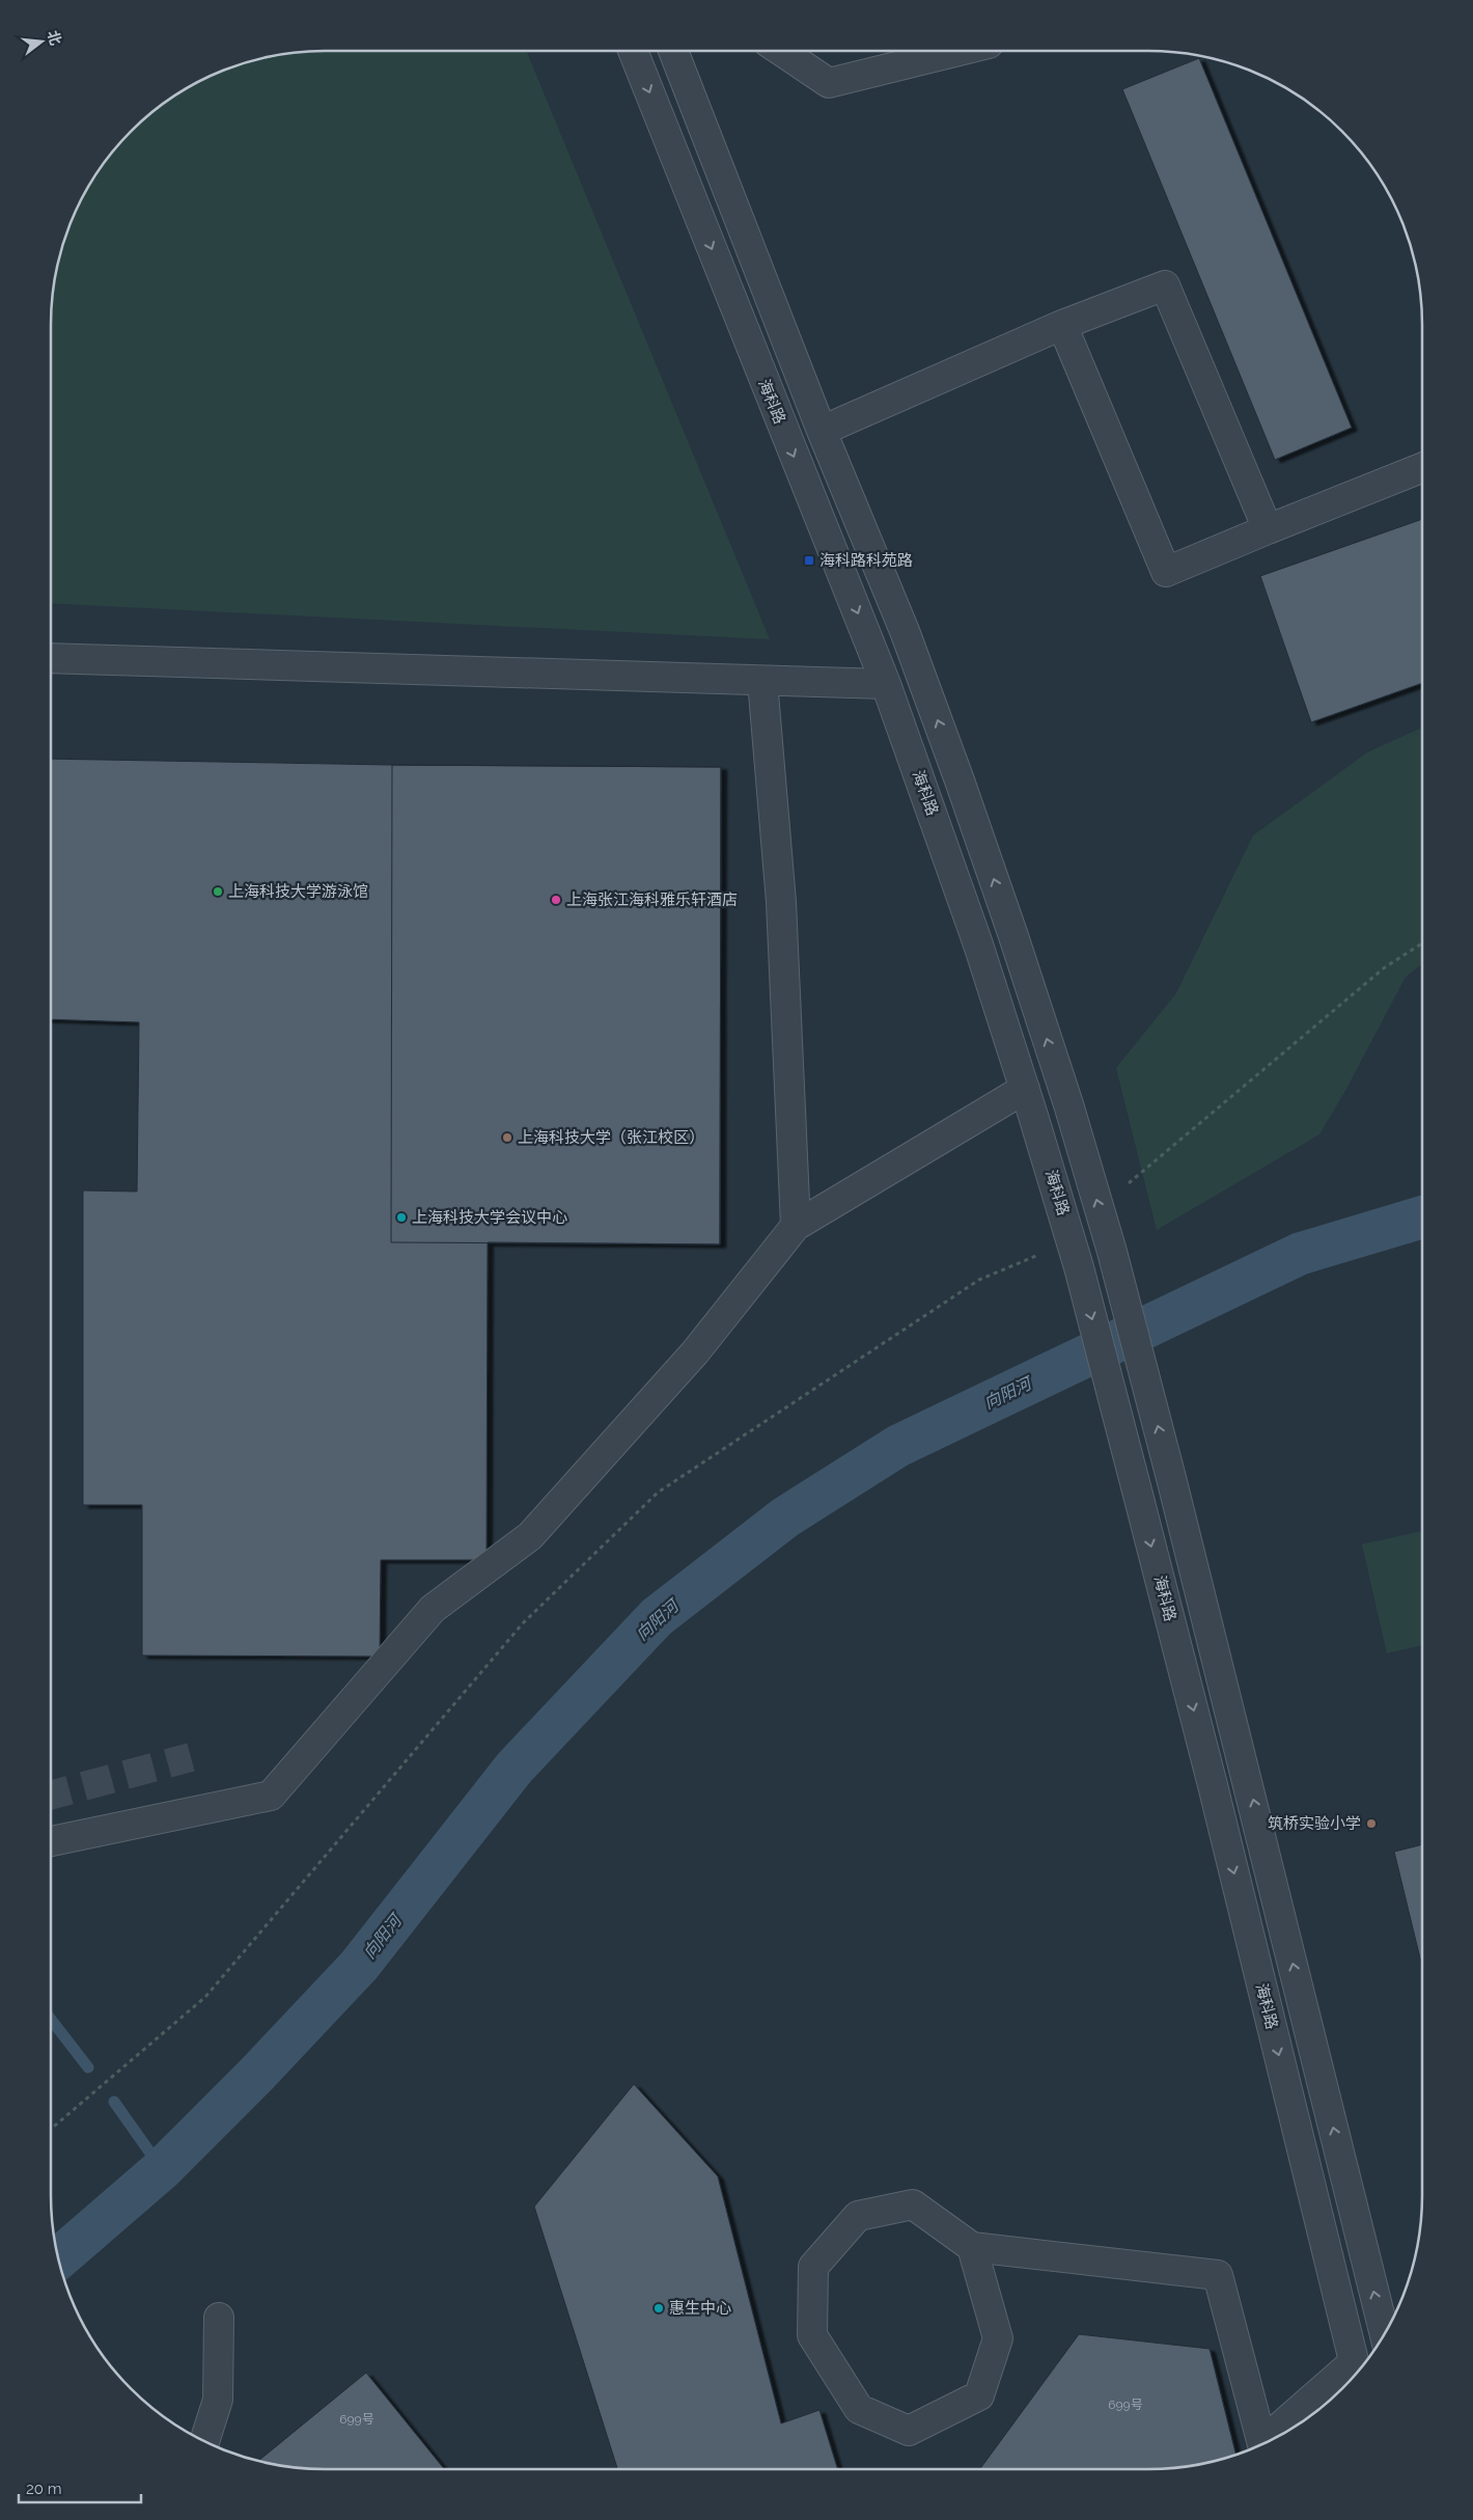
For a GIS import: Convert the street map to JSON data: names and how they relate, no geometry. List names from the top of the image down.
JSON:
{
  "streets": {
    "street": ["海科路"]
  },
  "water": ["向阳河"],
  "places": {
    "transit": ["海科路科苑路"],
    "other": [
      "上海科技大学游泳馆",
      "上海张江海科雅乐轩酒店",
      "上海科技大学（张江校区）",
      "上海科技大学会议中心",
      "筑桥实验小学",
      "惠生中心"
    ]
  },
  "house_numbers": ["699号", "699号"],
  "scale_bar": "20 m",
  "north": "right"
}
